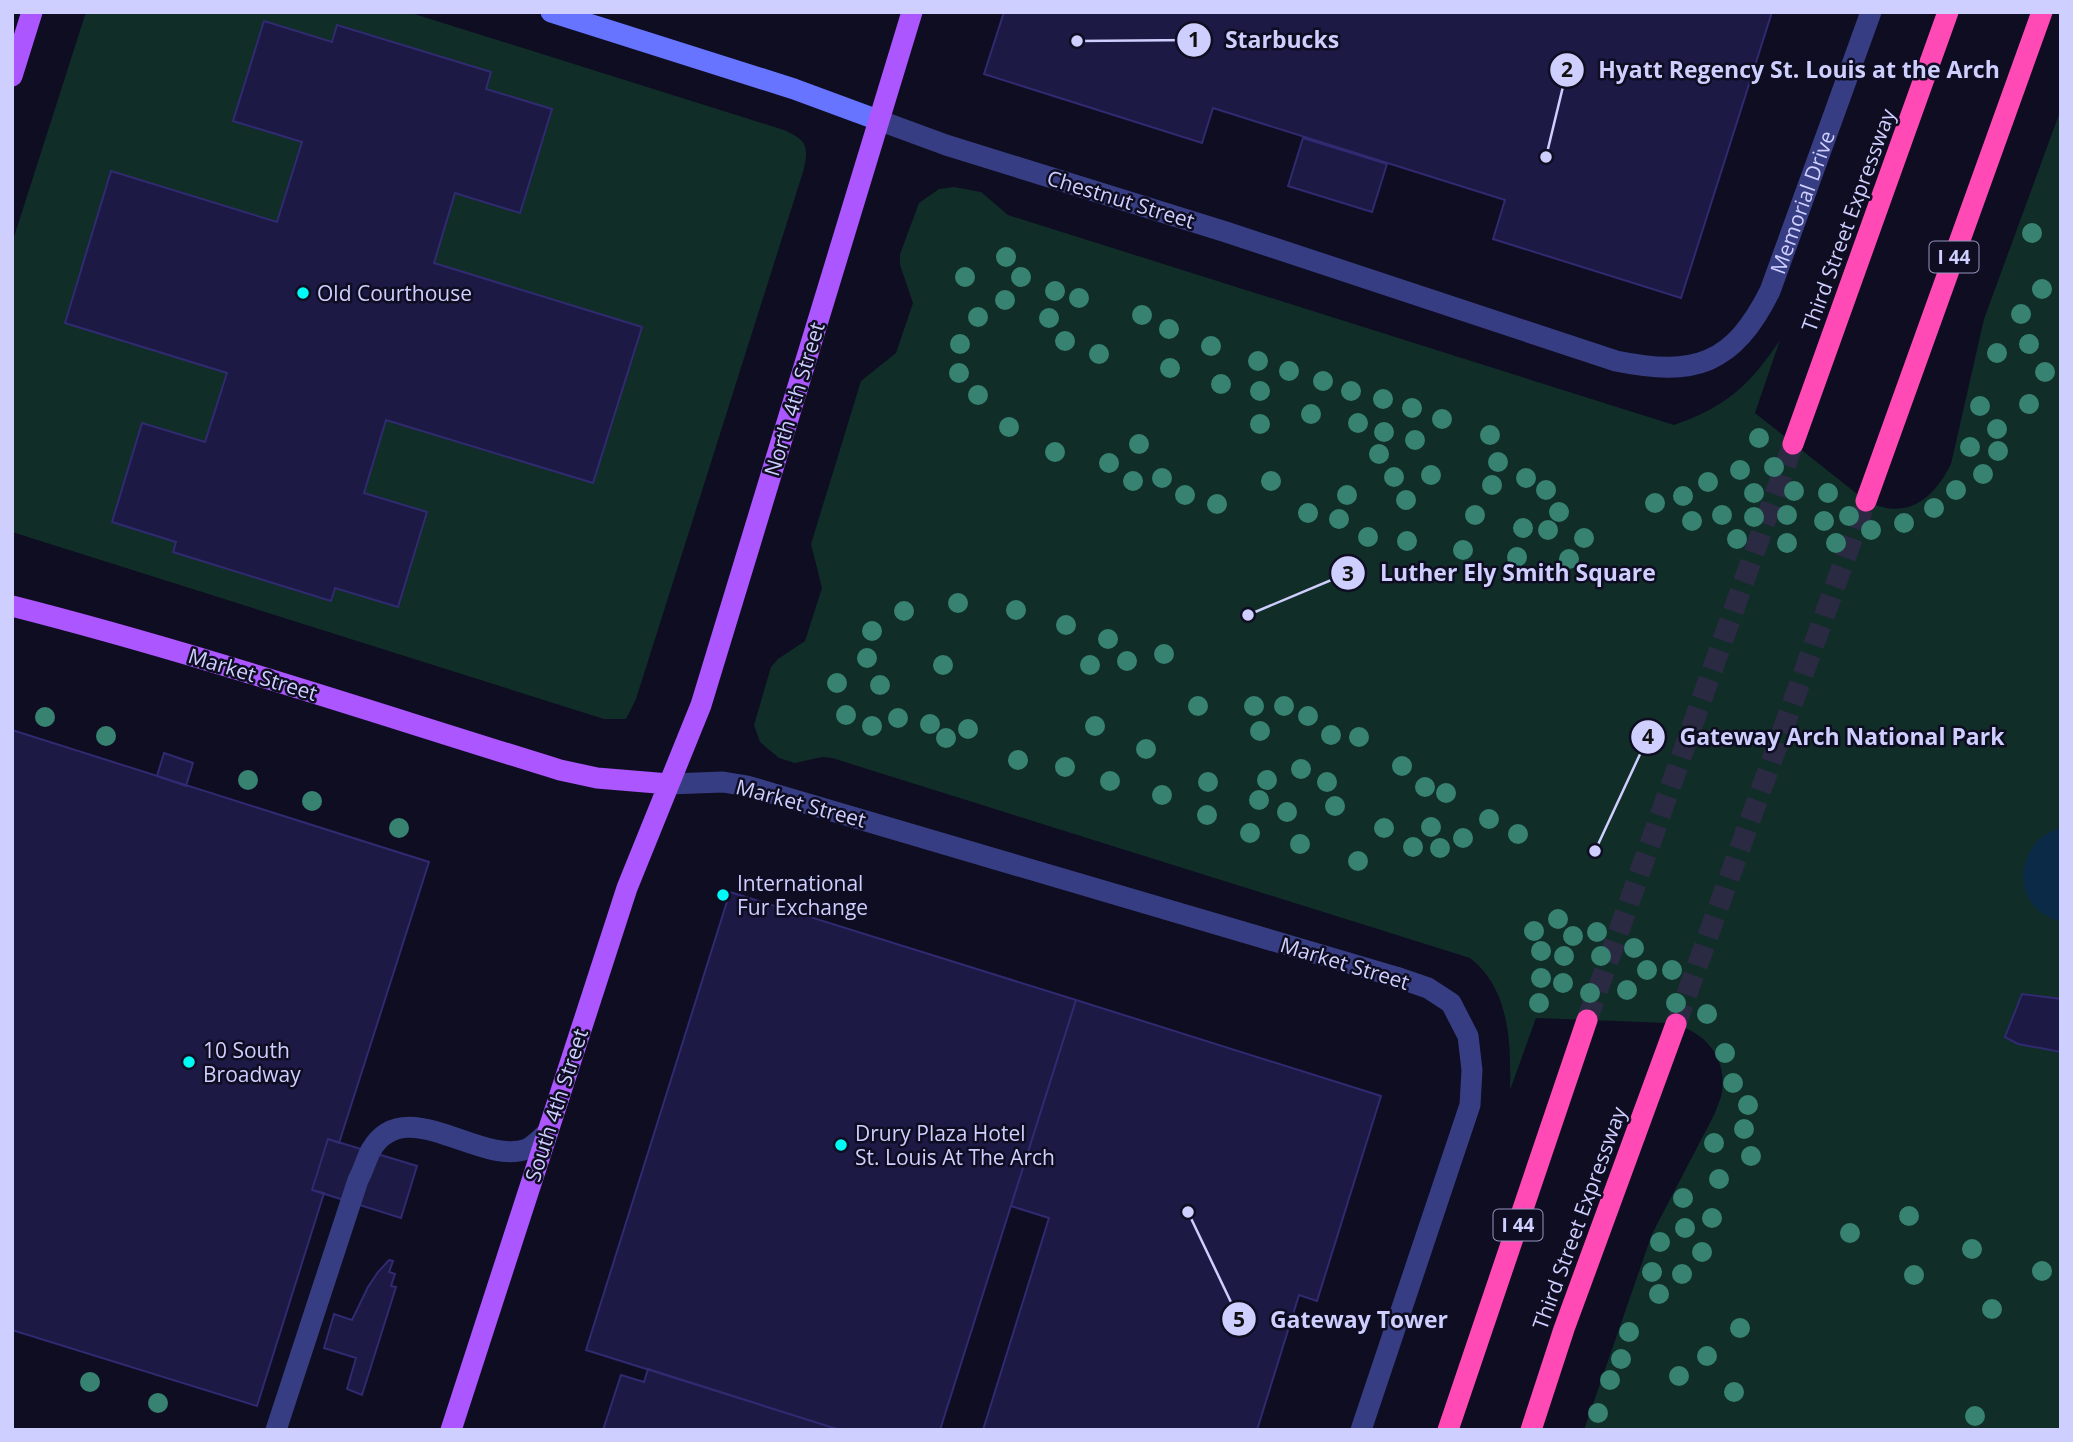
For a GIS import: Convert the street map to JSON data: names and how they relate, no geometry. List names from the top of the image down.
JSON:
{
  "streets": {
    "highway": ["Third Street Expressway", "I 44"],
    "main road": ["North 4th Street", "Market Street", "South 4th Street"],
    "street": ["Chestnut Street", "Memorial Drive"]
  },
  "crossings": [
    ["Chestnut Street", "Memorial Drive"],
    ["Chestnut Street", "North 4th Street"],
    ["North 4th Street", "Market Street"],
    ["North 4th Street", "South 4th Street"],
    ["Market Street", "South 4th Street"]
  ],
  "places": [
    "Starbucks",
    "Hyatt Regency St. Louis at the Arch",
    "Old Courthouse",
    "Luther Ely Smith Square",
    "Gateway Arch National Park",
    "International Fur Exchange",
    "10 South Broadway",
    "Drury Plaza Hotel St. Louis At The Arch",
    "Gateway Tower"
  ]
}
